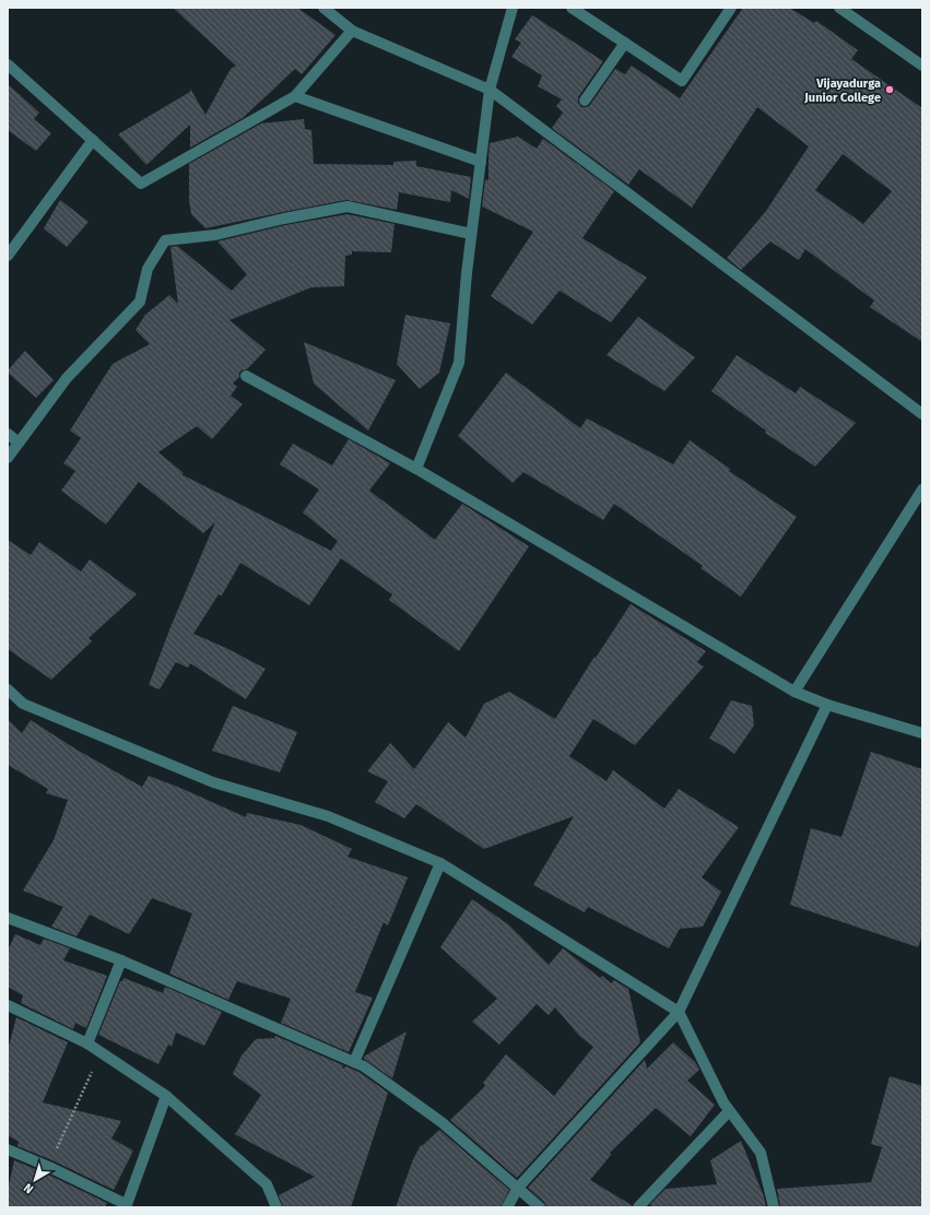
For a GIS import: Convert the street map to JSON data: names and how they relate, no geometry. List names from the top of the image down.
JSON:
{
  "places": ["Vijayadurga Junior College"],
  "north": "bottom left"
}
